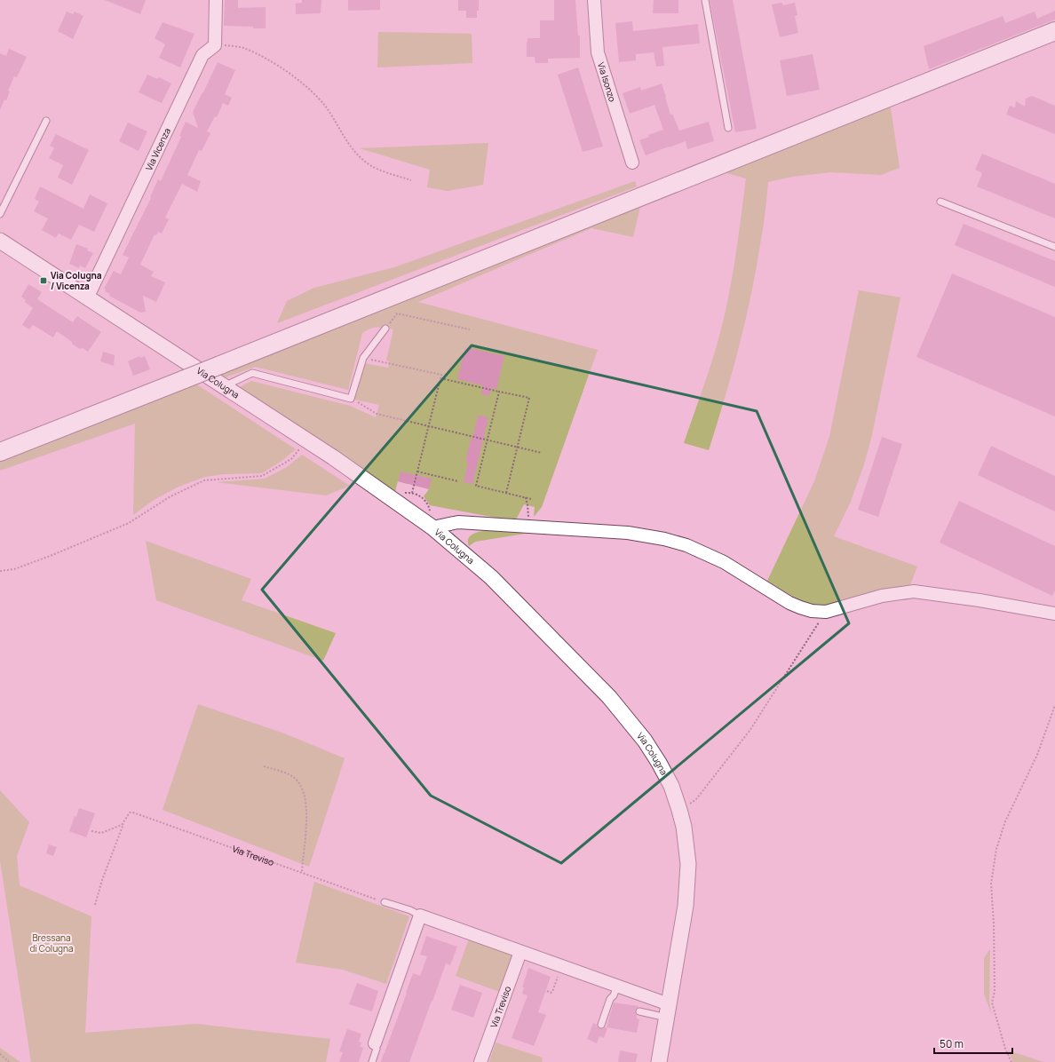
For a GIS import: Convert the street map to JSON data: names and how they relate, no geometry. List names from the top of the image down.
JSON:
{
  "streets": {
    "street": [
      "Via Isonzo",
      "Via Vicenza",
      "Via Colugna",
      "Via Treviso"
    ]
  },
  "crossings": [
    ["Via Vicenza", "Via Colugna"]
  ],
  "parks": ["Bressana di Colugna"],
  "places": {
    "transit": ["Via Colugna / Vicenza"]
  },
  "scale_bar": "50 m"
}
